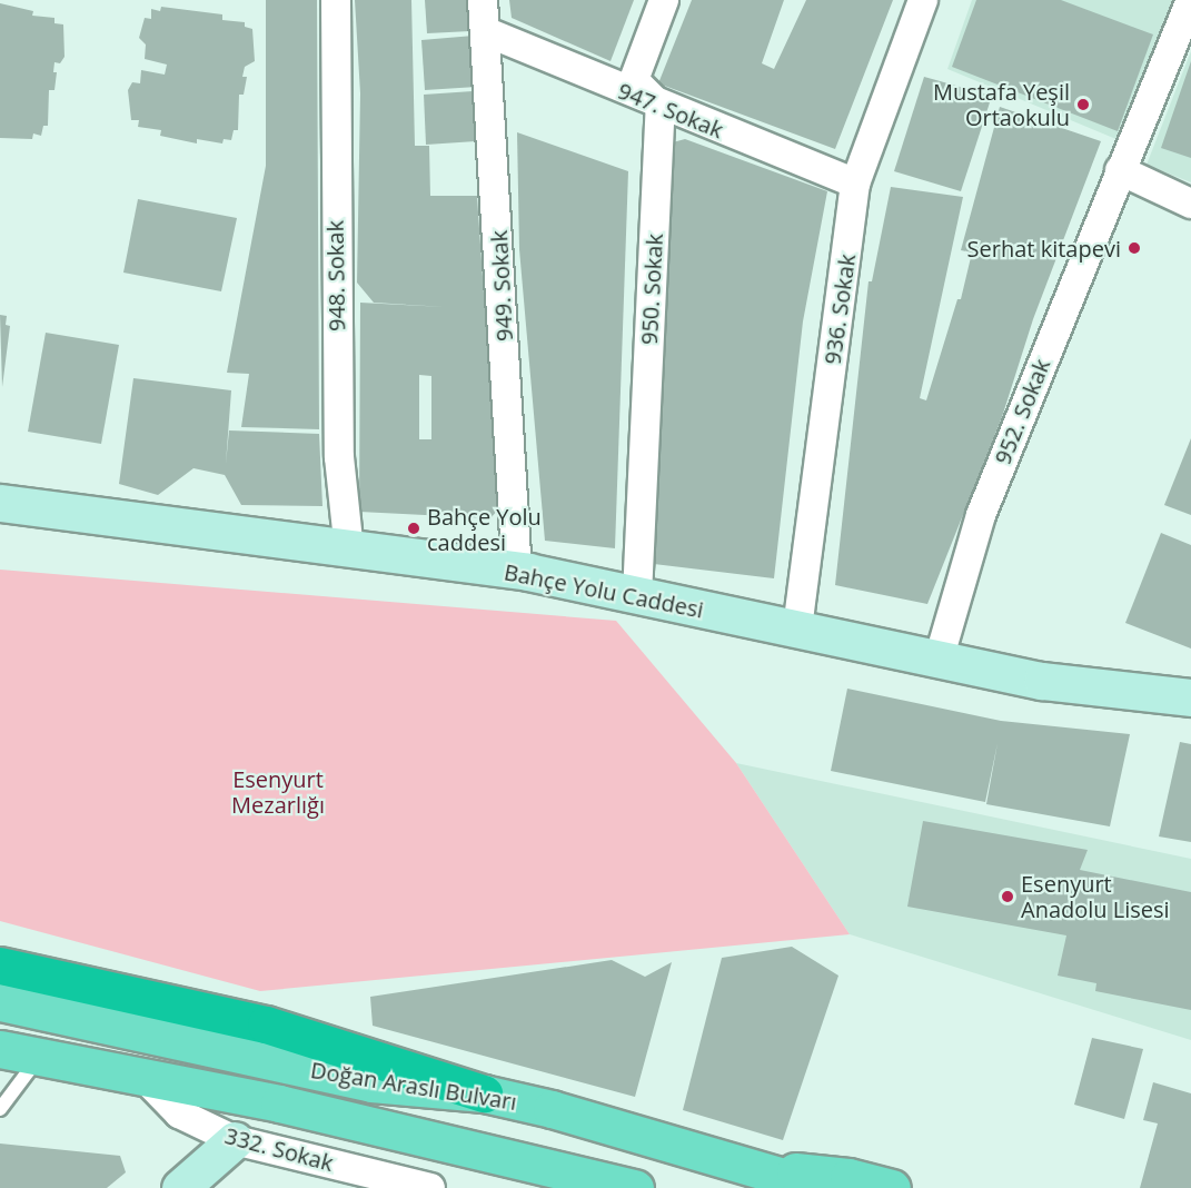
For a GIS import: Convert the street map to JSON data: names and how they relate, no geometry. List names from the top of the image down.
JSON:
{
  "streets": {
    "main road": ["Bahçe Yolu Caddesi", "Doğan Araslı Bulvarı"],
    "street": [
      "947. Sokak",
      "948. Sokak",
      "949. Sokak",
      "950. Sokak",
      "936. Sokak",
      "952. Sokak",
      "332. Sokak"
    ]
  },
  "crossings": [
    ["947. Sokak", "949. Sokak"],
    ["947. Sokak", "950. Sokak"],
    ["947. Sokak", "936. Sokak"],
    ["948. Sokak", "Bahçe Yolu Caddesi"],
    ["949. Sokak", "Bahçe Yolu Caddesi"],
    ["950. Sokak", "Bahçe Yolu Caddesi"],
    ["936. Sokak", "Bahçe Yolu Caddesi"],
    ["952. Sokak", "Bahçe Yolu Caddesi"],
    ["Doğan Araslı Bulvarı", "332. Sokak"]
  ],
  "parks": ["Esenyurt Mezarlığı"],
  "places": [
    "Mustafa Yeşil Ortaokulu",
    "Serhat kitapevi",
    "Bahçe Yolu caddesi",
    "Esenyurt Anadolu Lisesi"
  ]
}
